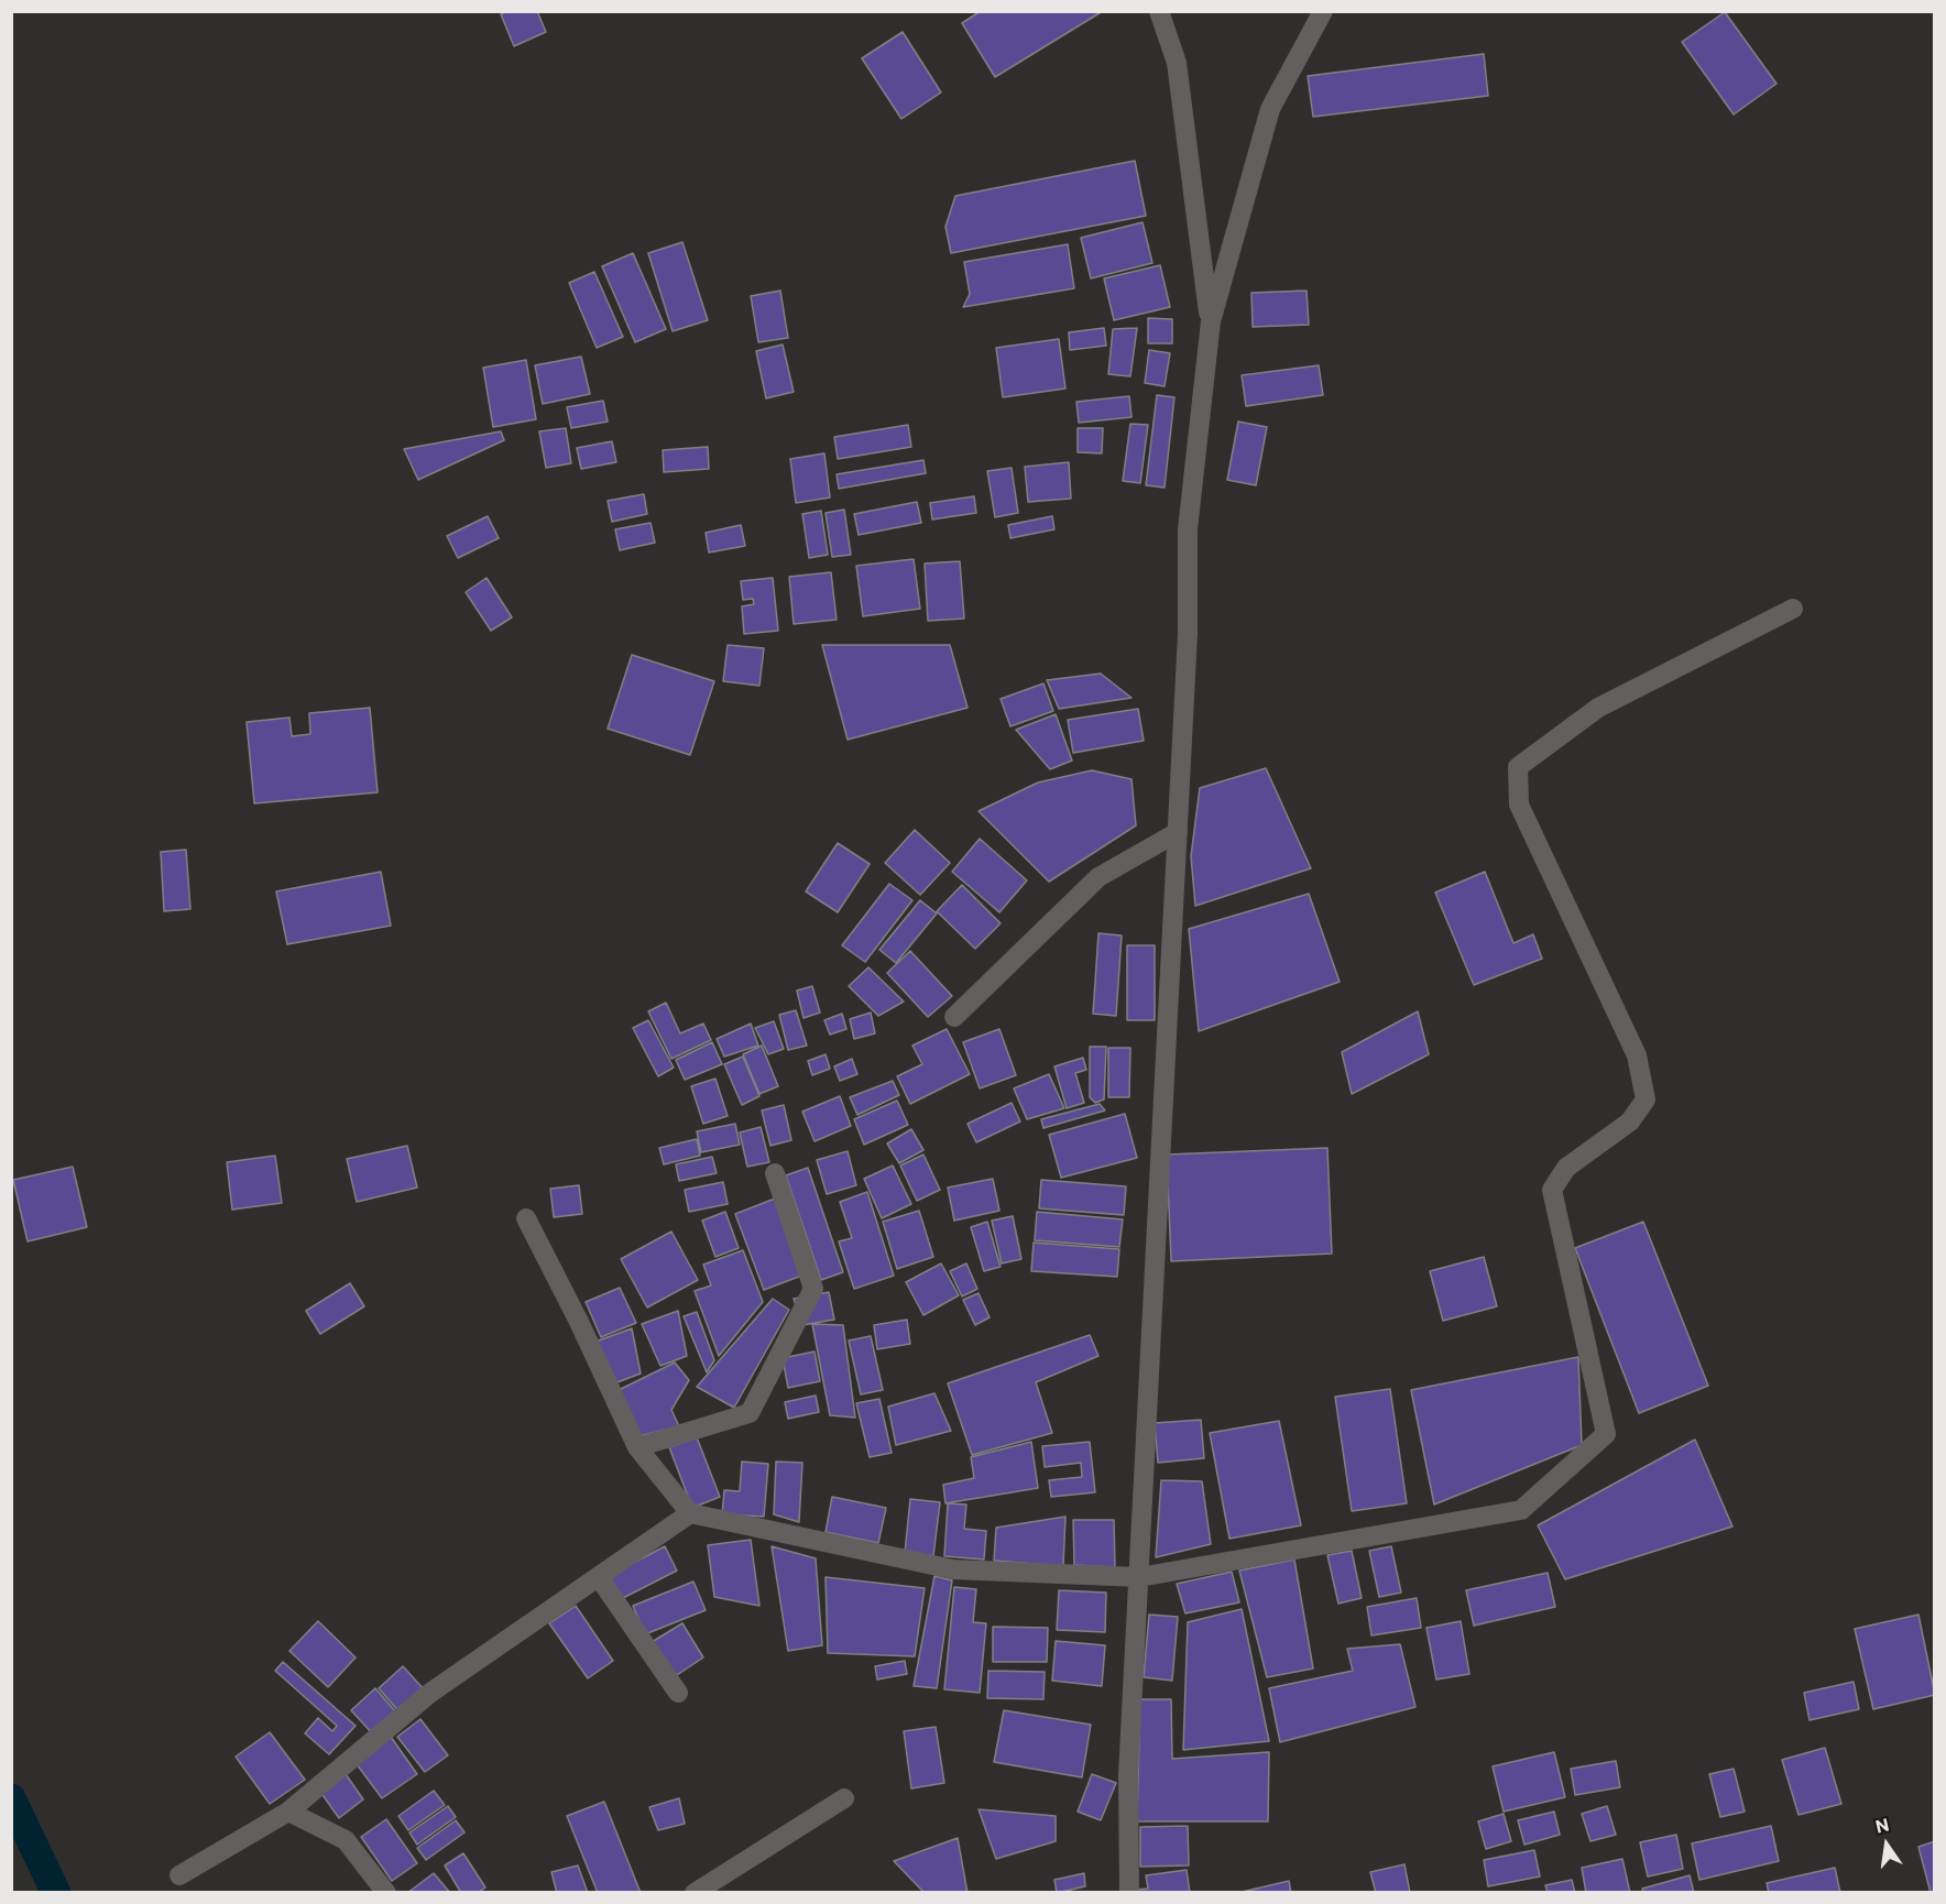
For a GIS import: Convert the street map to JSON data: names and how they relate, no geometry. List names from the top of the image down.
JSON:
{
  "north": "top"
}
